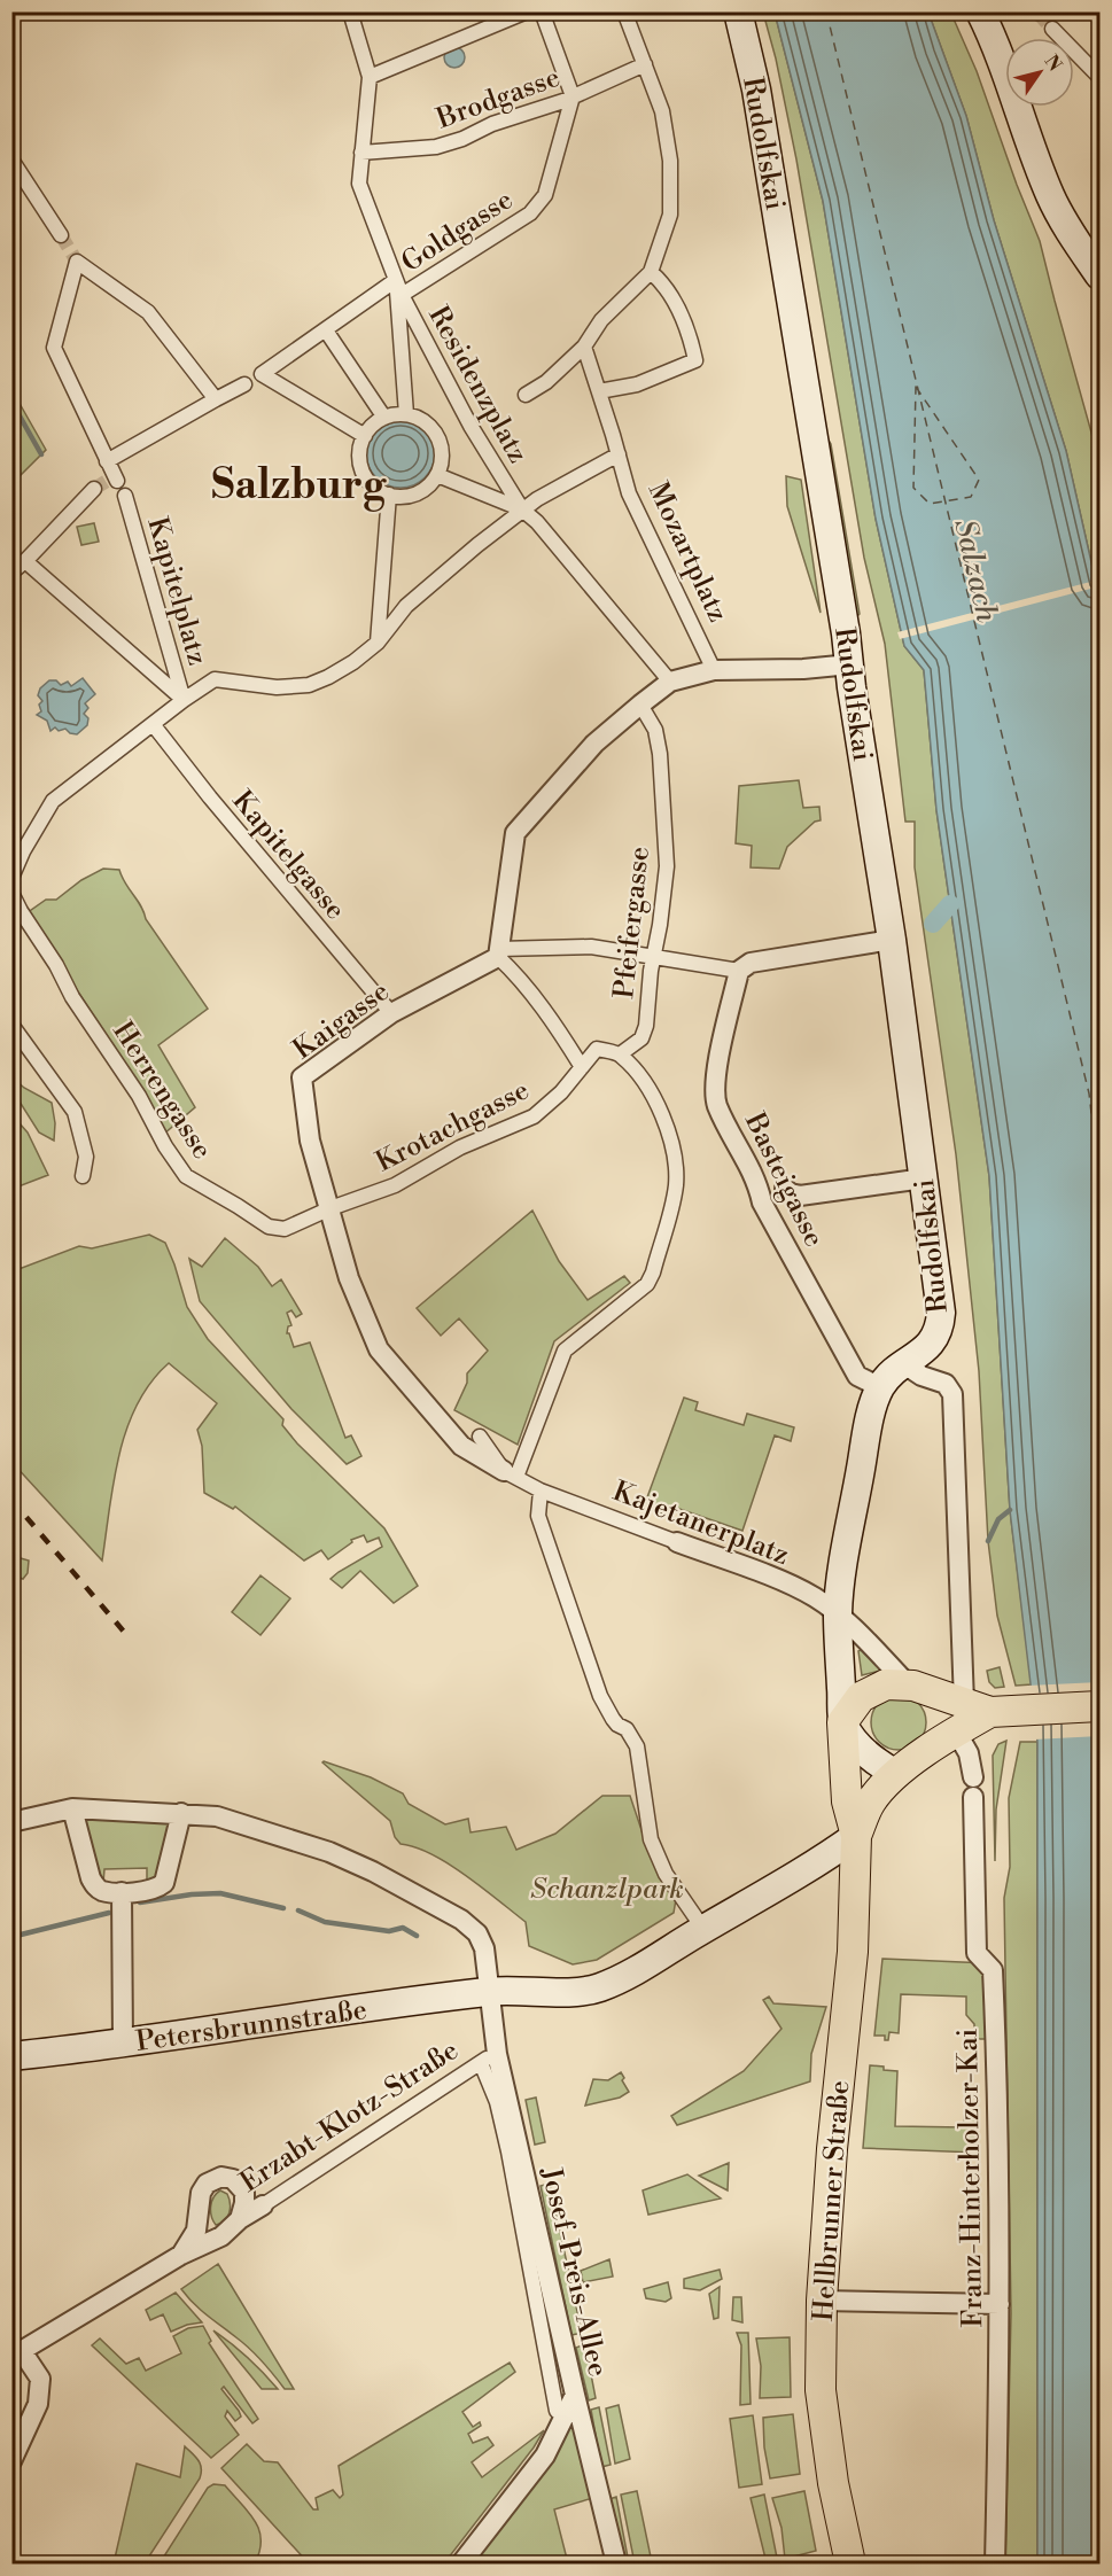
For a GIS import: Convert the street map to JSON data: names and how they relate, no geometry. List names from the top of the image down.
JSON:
{
  "streets": {
    "main road": ["Rudolfskai", "Petersbrunnstraße", "Hellbrunner Straße"],
    "street": [
      "Brodgasse",
      "Goldgasse",
      "Residenzplatz",
      "Mozartplatz",
      "Kapitelplatz",
      "Kapitelgasse",
      "Pfeifergasse",
      "Kaigasse",
      "Herrengasse",
      "Krotachgasse",
      "Basteigasse",
      "Kajetanerplatz",
      "Erzabt-Klotz-Straße",
      "Franz-Hinterholzer-Kai",
      "Josef-Preis-Allee"
    ]
  },
  "crossings": [
    ["Brodgasse", "Goldgasse"],
    ["Brodgasse", "Residenzplatz"],
    ["Rudolfskai", "Basteigasse"],
    ["Goldgasse", "Residenzplatz"],
    ["Kapitelplatz", "Kapitelgasse"],
    ["Kapitelgasse", "Kaigasse"],
    ["Pfeifergasse", "Krotachgasse"],
    ["Kaigasse", "Herrengasse"],
    ["Kaigasse", "Krotachgasse"],
    ["Kaigasse", "Kajetanerplatz"],
    ["Herrengasse", "Krotachgasse"],
    ["Petersbrunnstraße", "Hellbrunner Straße"],
    ["Petersbrunnstraße", "Josef-Preis-Allee"],
    ["Erzabt-Klotz-Straße", "Josef-Preis-Allee"]
  ],
  "districts": ["Salzburg"],
  "water": ["Salzach"],
  "parks": ["Schanzlpark"],
  "north": "top right"
}
